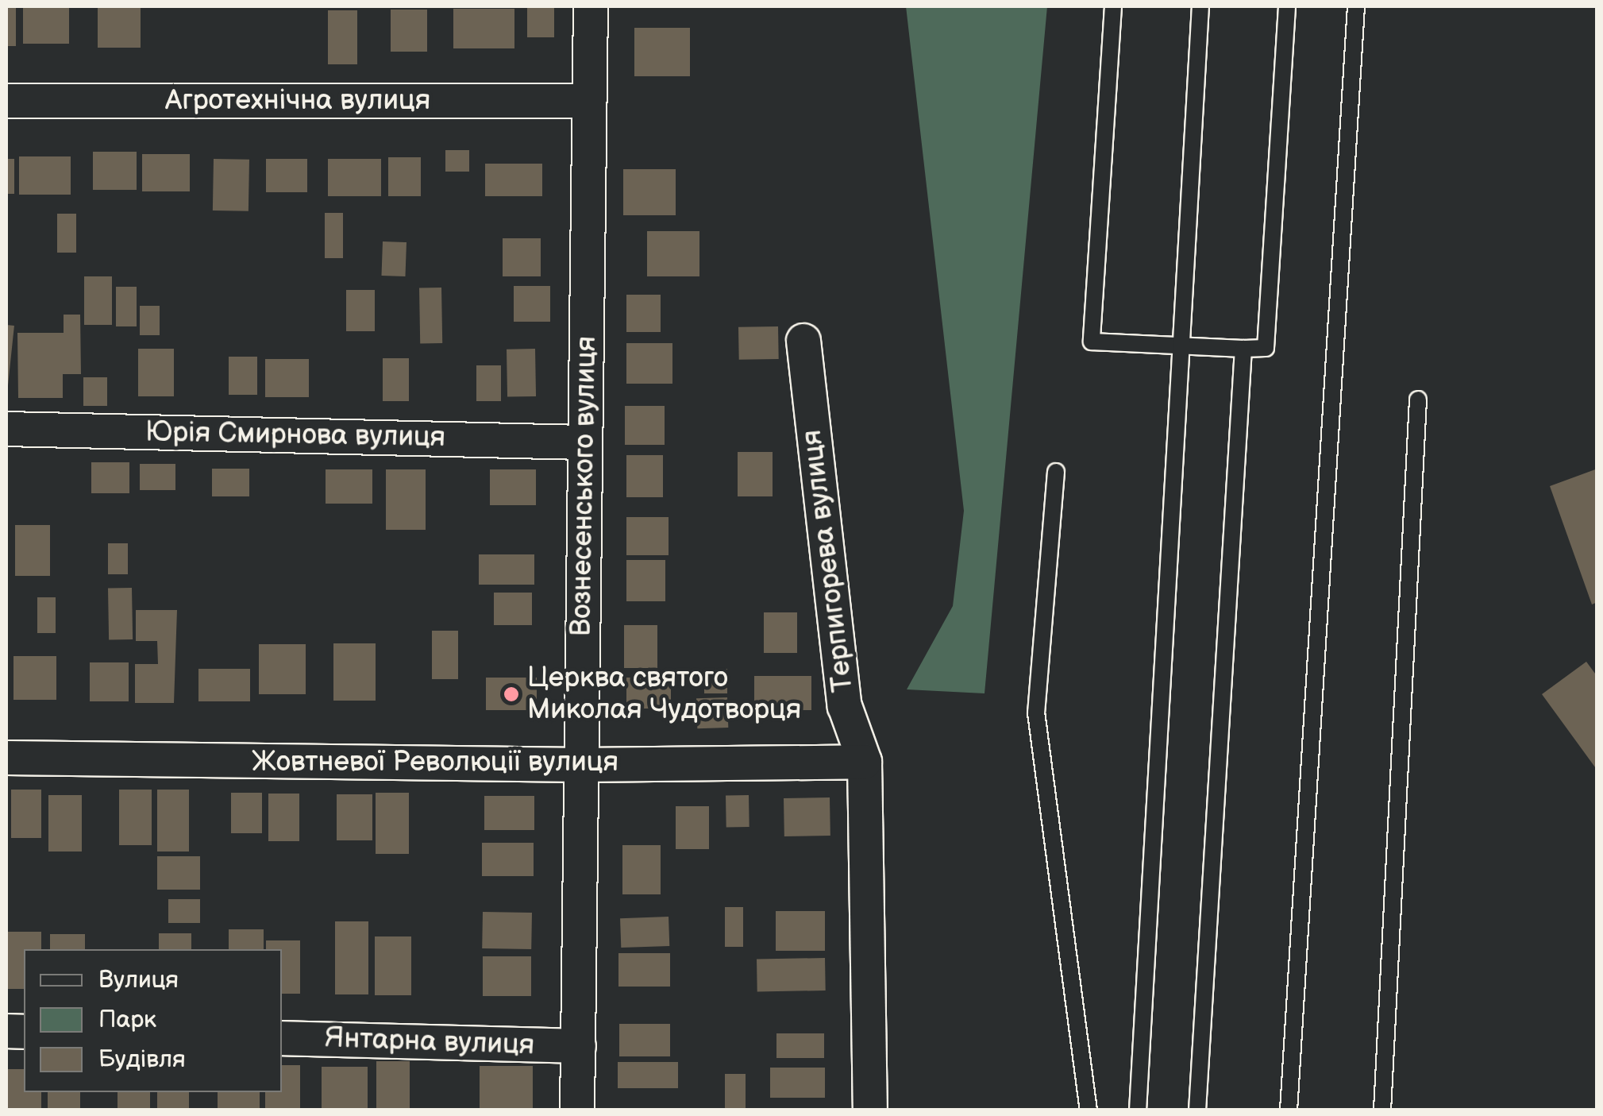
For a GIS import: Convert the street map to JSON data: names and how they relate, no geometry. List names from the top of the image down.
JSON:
{
  "streets": {
    "street": [
      "Агротехнічна вулиця",
      "Юрія Смирнова вулиця",
      "Вознесенського вулиця",
      "Терпигорева вулиця",
      "Жовтневої Революції вулиця",
      "Янтарна вулиця"
    ]
  },
  "crossings": [
    ["Агротехнічна вулиця", "Вознесенського вулиця"],
    ["Юрія Смирнова вулиця", "Вознесенського вулиця"],
    ["Вознесенського вулиця", "Жовтневої Революції вулиця"],
    ["Вознесенського вулиця", "Янтарна вулиця"],
    ["Терпигорева вулиця", "Жовтневої Революції вулиця"]
  ],
  "places": ["Церква святого Миколая Чудотворця"],
  "legend": ["Вулиця", "Парк", "Будівля"]
}
